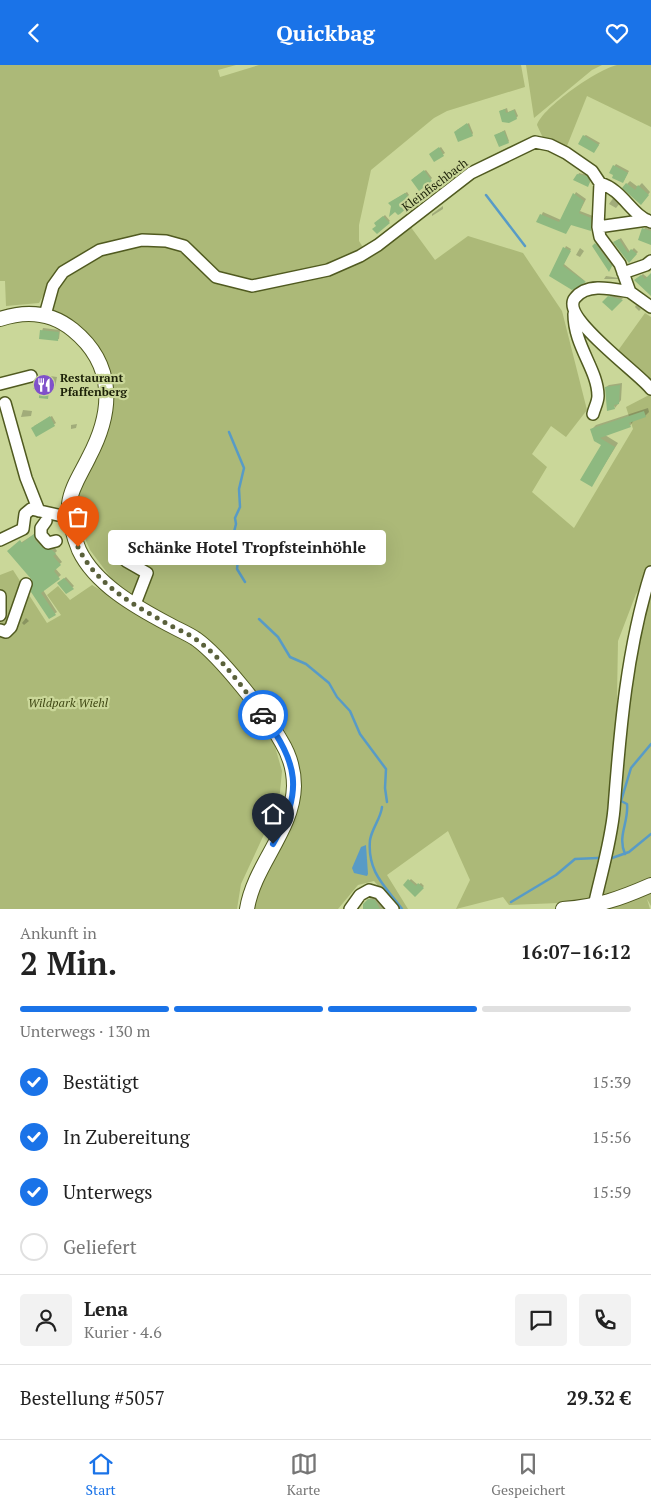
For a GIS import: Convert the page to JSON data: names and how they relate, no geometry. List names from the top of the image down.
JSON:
{
  "streets": {
    "street": ["Kleinfischbach"]
  },
  "parks": ["Wildpark Wiehl"],
  "places": {
    "restaurant": ["Restaurant Pfaffenberg"],
    "other": ["Schänke Hotel Tropfsteinhöhle"]
  },
  "page": {
    "header": "Quickbag",
    "bubble": "Schänke Hotel Tropfsteinhöhle",
    "heading": ["2 Min.", "Ankunft in", "16:07–16:12"],
    "panel": [
      "Lena",
      "Kurier · 4.6",
      "Bestellung #5057",
      "29.32 €"
    ],
    "bar": "Unterwegs · 130 m",
    "list": [
      ["Bestätigt", "15:39"],
      ["In Zubereitung", "15:56"],
      ["Unterwegs", "15:59"],
      "Geliefert"
    ],
    "tabs": ["Start", "Karte", "Gespeichert"]
  }
}
